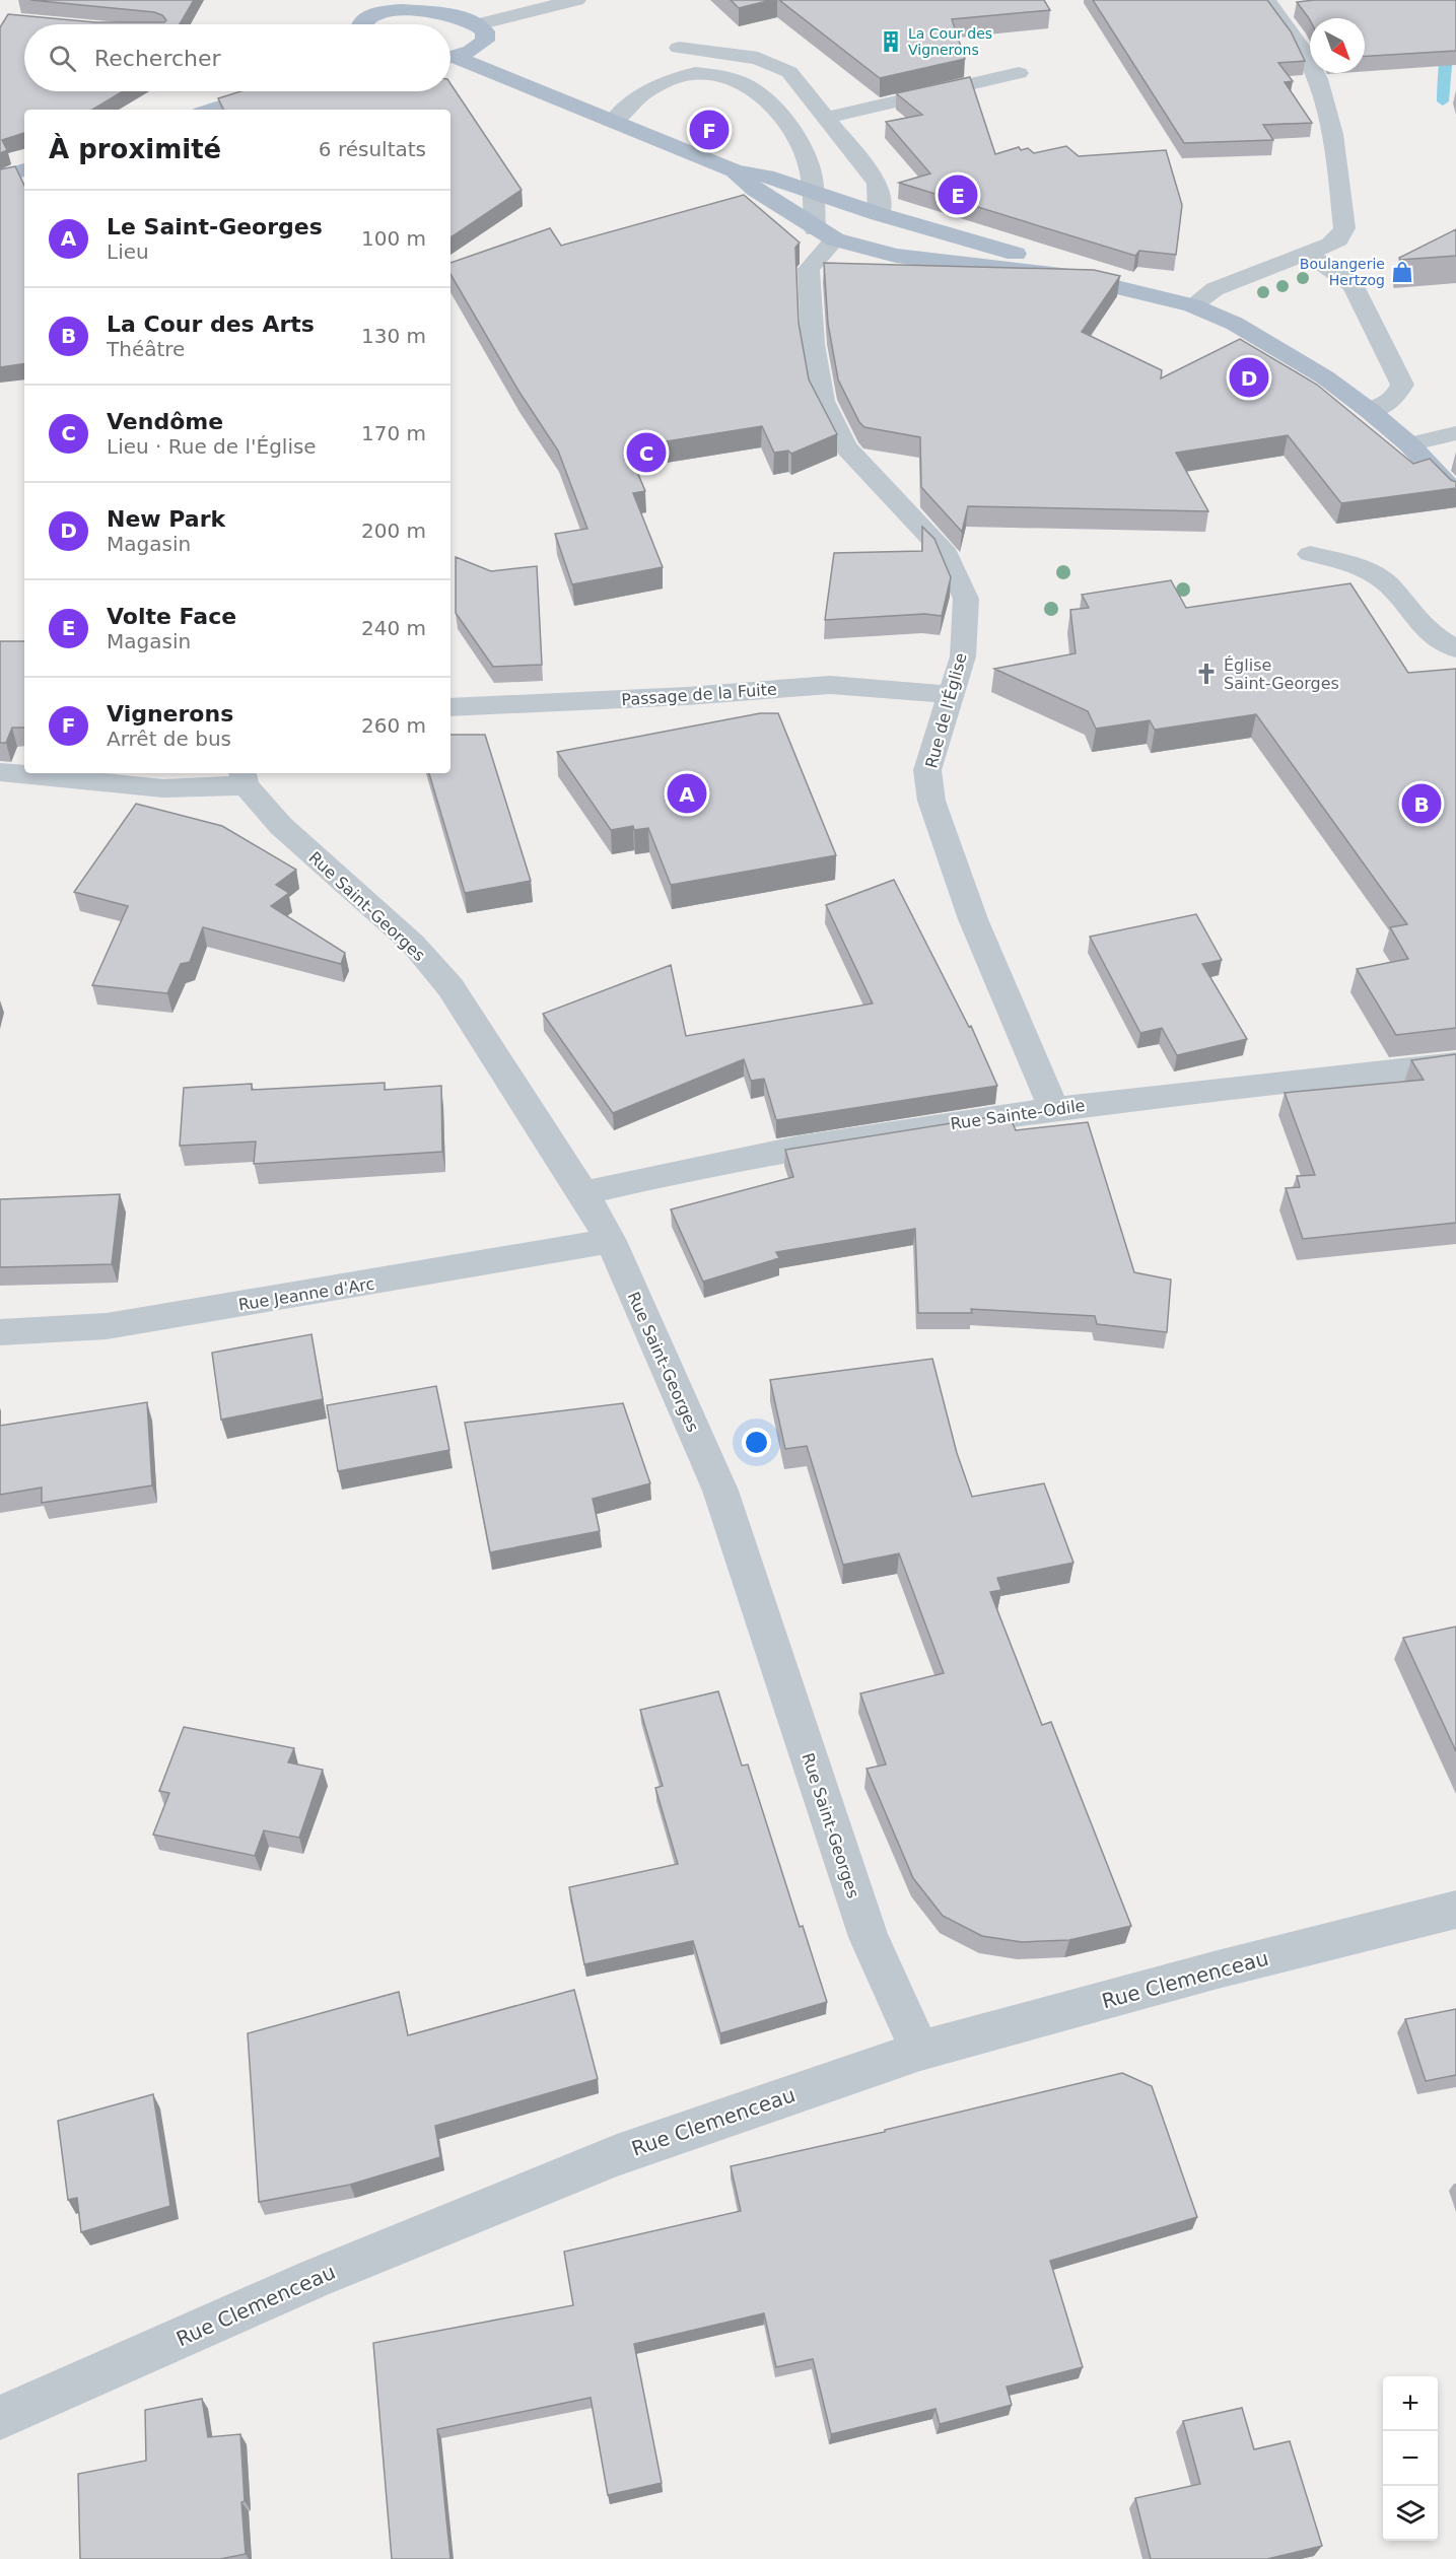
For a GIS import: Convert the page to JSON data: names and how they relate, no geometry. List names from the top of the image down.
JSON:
{
  "streets": {
    "street": [
      "Passage de la Fuite",
      "Rue de l'Église",
      "Rue Saint-Georges",
      "Rue Sainte-Odile",
      "Rue Jeanne d'Arc",
      "Rue Clemenceau"
    ]
  },
  "crossings": [
    ["Passage de la Fuite", "Rue de l'Église"],
    ["Rue de l'Église", "Rue Sainte-Odile"],
    ["Rue Saint-Georges", "Rue Sainte-Odile"],
    ["Rue Saint-Georges", "Rue Jeanne d'Arc"],
    ["Rue Saint-Georges", "Rue Clemenceau"]
  ],
  "places": {
    "building": ["La Cour des Vignerons"],
    "shop": ["Boulangerie Hertzog"],
    "church": ["Église Saint-Georges"]
  },
  "north": "bottom right",
  "page": {
    "search": "Rechercher",
    "pins": [
      "F",
      "E",
      "D",
      "C",
      "A",
      "B"
    ],
    "heading": ["À proximité", "6 résultats"],
    "list": [
      {
        "mark": "A",
        "name": "Le Saint-Georges",
        "note": "Lieu",
        "value": "100 m"
      },
      {
        "mark": "B",
        "name": "La Cour des Arts",
        "note": "Théâtre",
        "value": "130 m"
      },
      {
        "mark": "C",
        "name": "Vendôme",
        "note": "Lieu · Rue de l'Église",
        "value": "170 m"
      },
      {
        "mark": "D",
        "name": "New Park",
        "note": "Magasin",
        "value": "200 m"
      },
      {
        "mark": "E",
        "name": "Volte Face",
        "note": "Magasin",
        "value": "240 m"
      },
      {
        "mark": "F",
        "name": "Vignerons",
        "note": "Arrêt de bus",
        "value": "260 m"
      }
    ],
    "map_buttons": ["+", "−"]
  }
}
